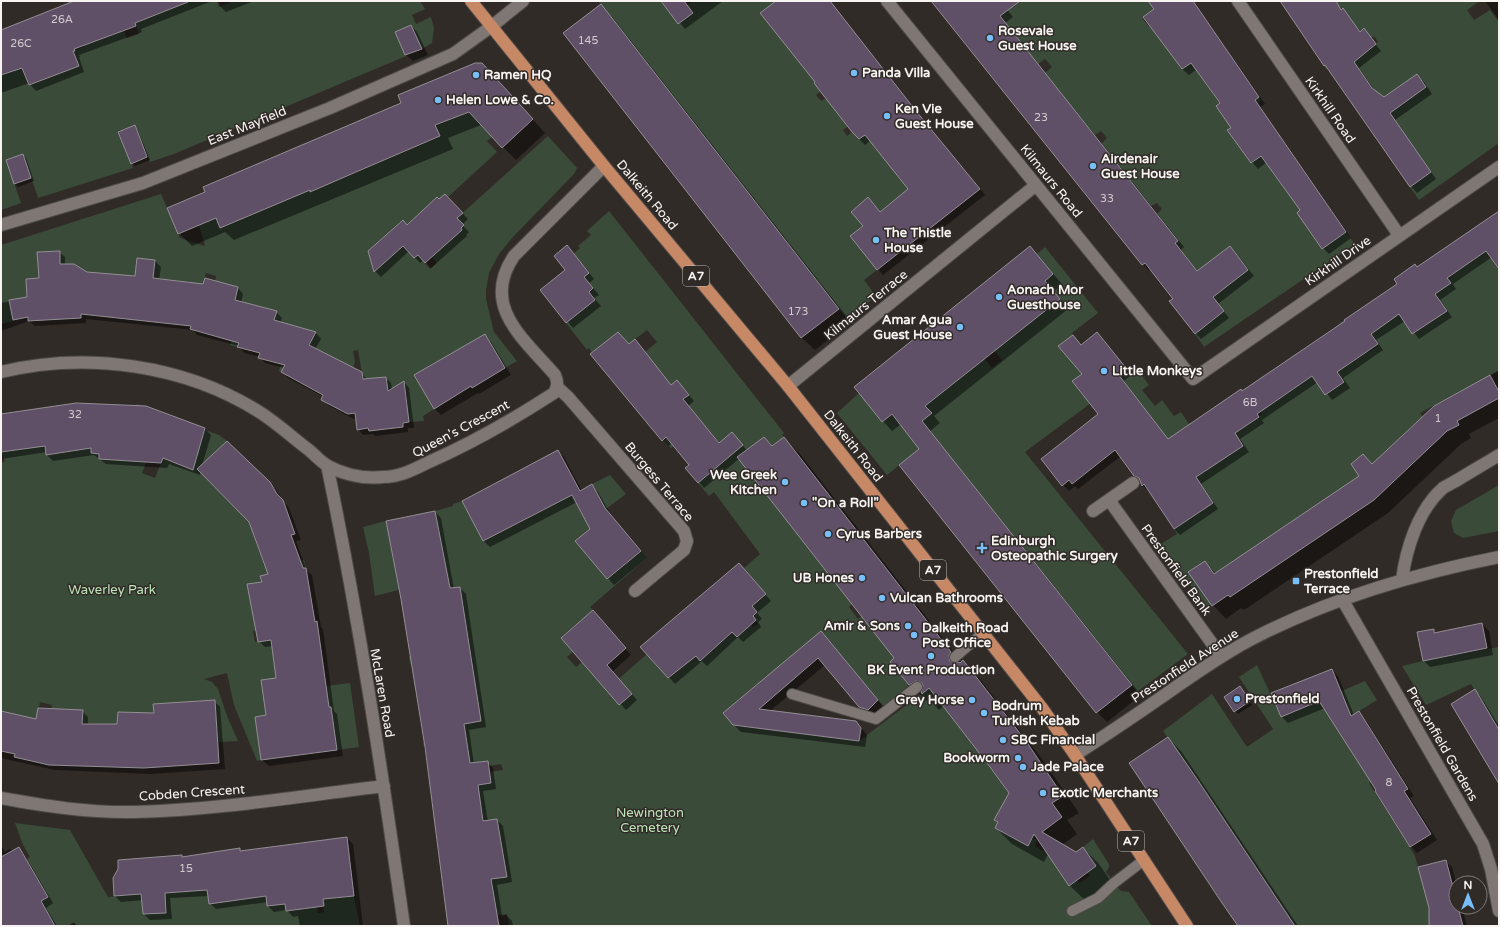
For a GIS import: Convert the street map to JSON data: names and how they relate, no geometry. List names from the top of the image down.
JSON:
{
  "streets": {
    "main road": ["Dalkeith Road", "A7"],
    "street": [
      "Kirkhill Road",
      "East Mayfield",
      "Kilmaurs Road",
      "Kirkhill Drive",
      "Kilmaurs Terrace",
      "Queen's Crescent",
      "Burgess Terrace",
      "Prestonfield Bank",
      "Prestonfield Avenue",
      "McLaren Road",
      "Prestonfield Gardens",
      "Cobden Crescent"
    ]
  },
  "crossings": [
    ["Kirkhill Road", "Kirkhill Drive"],
    ["East Mayfield", "Dalkeith Road"],
    ["Kilmaurs Road", "Kirkhill Drive"],
    ["Kilmaurs Road", "Kilmaurs Terrace"],
    ["Dalkeith Road", "Kilmaurs Terrace"],
    ["Dalkeith Road", "Prestonfield Avenue"],
    ["Queen's Crescent", "Burgess Terrace"],
    ["Queen's Crescent", "McLaren Road"],
    ["Prestonfield Bank", "Prestonfield Avenue"],
    ["Prestonfield Avenue", "Prestonfield Gardens"],
    ["McLaren Road", "Cobden Crescent"]
  ],
  "parks": ["Waverley Park", "Newington Cemetery"],
  "places": {
    "other": [
      "Rosevale Guest House",
      "Panda Villa",
      "Ramen HQ",
      "Helen Lowe & Co.",
      "Ken Vie Guest House",
      "Airdenair Guest House",
      "The Thistle House",
      "Aonach Mor Guesthouse",
      "Amar Agua Guest House",
      "Little Monkeys",
      "Wee Greek Kitchen",
      "\"On a Roll\"",
      "Cyrus Barbers",
      "UB Hones",
      "Vulcan Bathrooms",
      "Amir & Sons",
      "Dalkeith Road Post Office",
      "BK Event Production",
      "Prestonfield",
      "Grey Horse",
      "Bodrum Turkish Kebab",
      "SBC Financial",
      "Bookworm",
      "Jade Palace",
      "Exotic Merchants"
    ],
    "health": ["Edinburgh Osteopathic Surgery"],
    "transit": ["Prestonfield Terrace"]
  },
  "house_numbers": [
    "26A",
    "145",
    "26C",
    "23",
    "33",
    "173",
    "6B",
    "32",
    "1",
    "8",
    "15"
  ],
  "north": "top"
}
